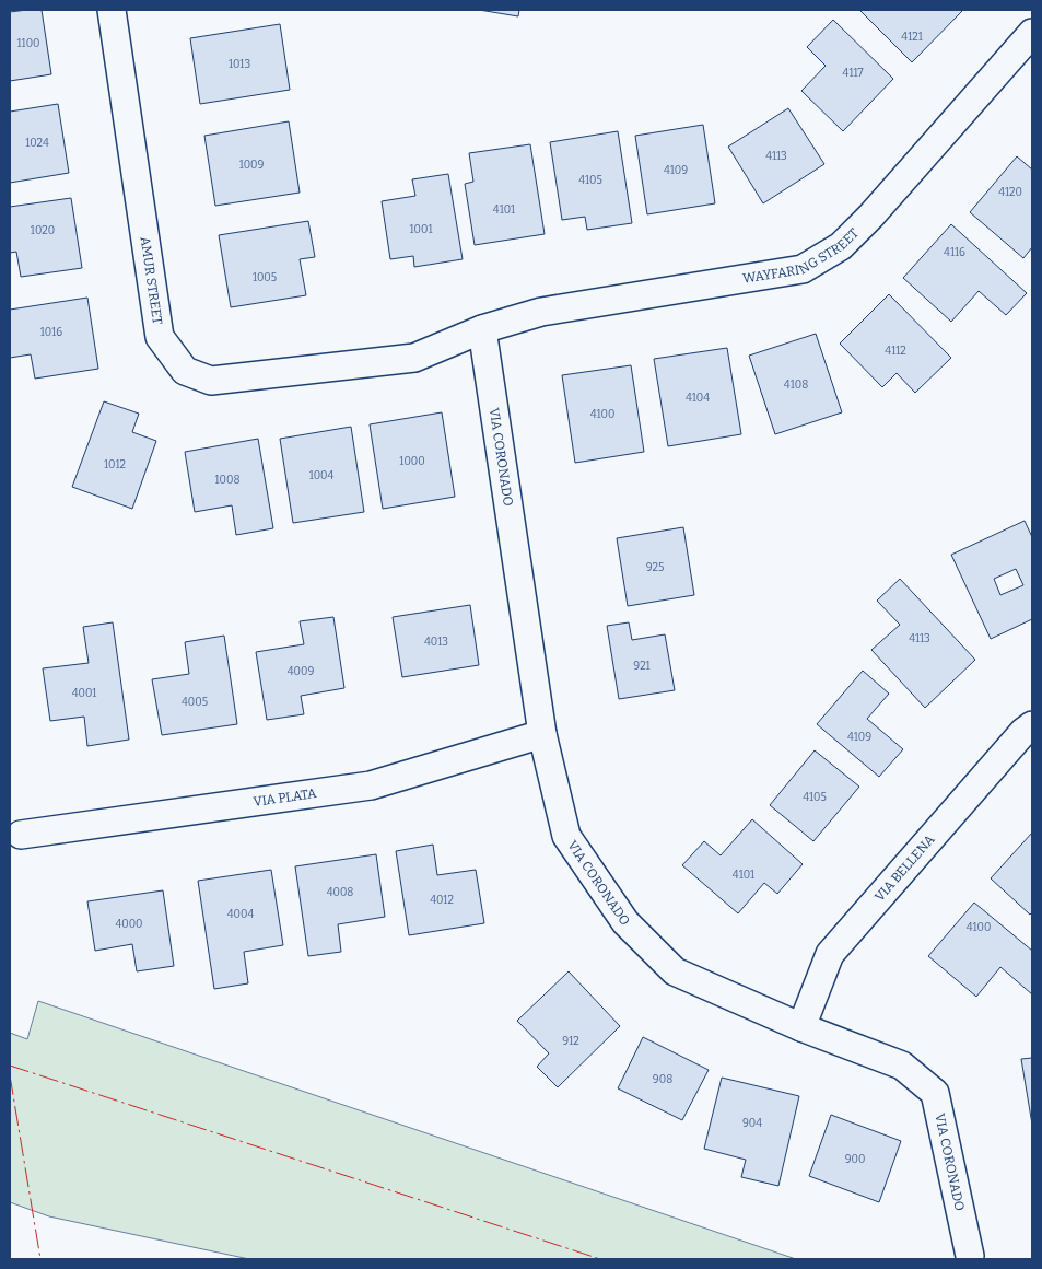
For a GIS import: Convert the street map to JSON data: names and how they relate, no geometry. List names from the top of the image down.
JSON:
{
  "streets": {
    "street": [
      "WAYFARING STREET",
      "AMUR STREET",
      "VIA CORONADO",
      "VIA PLATA",
      "VIA BELLENA"
    ]
  },
  "crossings": [
    ["WAYFARING STREET", "AMUR STREET"],
    ["WAYFARING STREET", "VIA CORONADO"],
    ["AMUR STREET", "VIA CORONADO"],
    ["VIA CORONADO", "VIA PLATA"],
    ["VIA CORONADO", "VIA BELLENA"]
  ],
  "house_numbers": [
    "4121",
    "1100",
    "1013",
    "4117",
    "1024",
    "4113",
    "1009",
    "4109",
    "4105",
    "4120",
    "4101",
    "1001",
    "1020",
    "4116",
    "1005",
    "1016",
    "4112",
    "4108",
    "4104",
    "4100",
    "1000",
    "1012",
    "1004",
    "1008",
    "925",
    "4113",
    "4013",
    "921",
    "4009",
    "4001",
    "4005",
    "4109",
    "4105",
    "4101",
    "4008",
    "4012",
    "4004",
    "4000",
    "4100",
    "912",
    "908",
    "904",
    "900"
  ]
}
